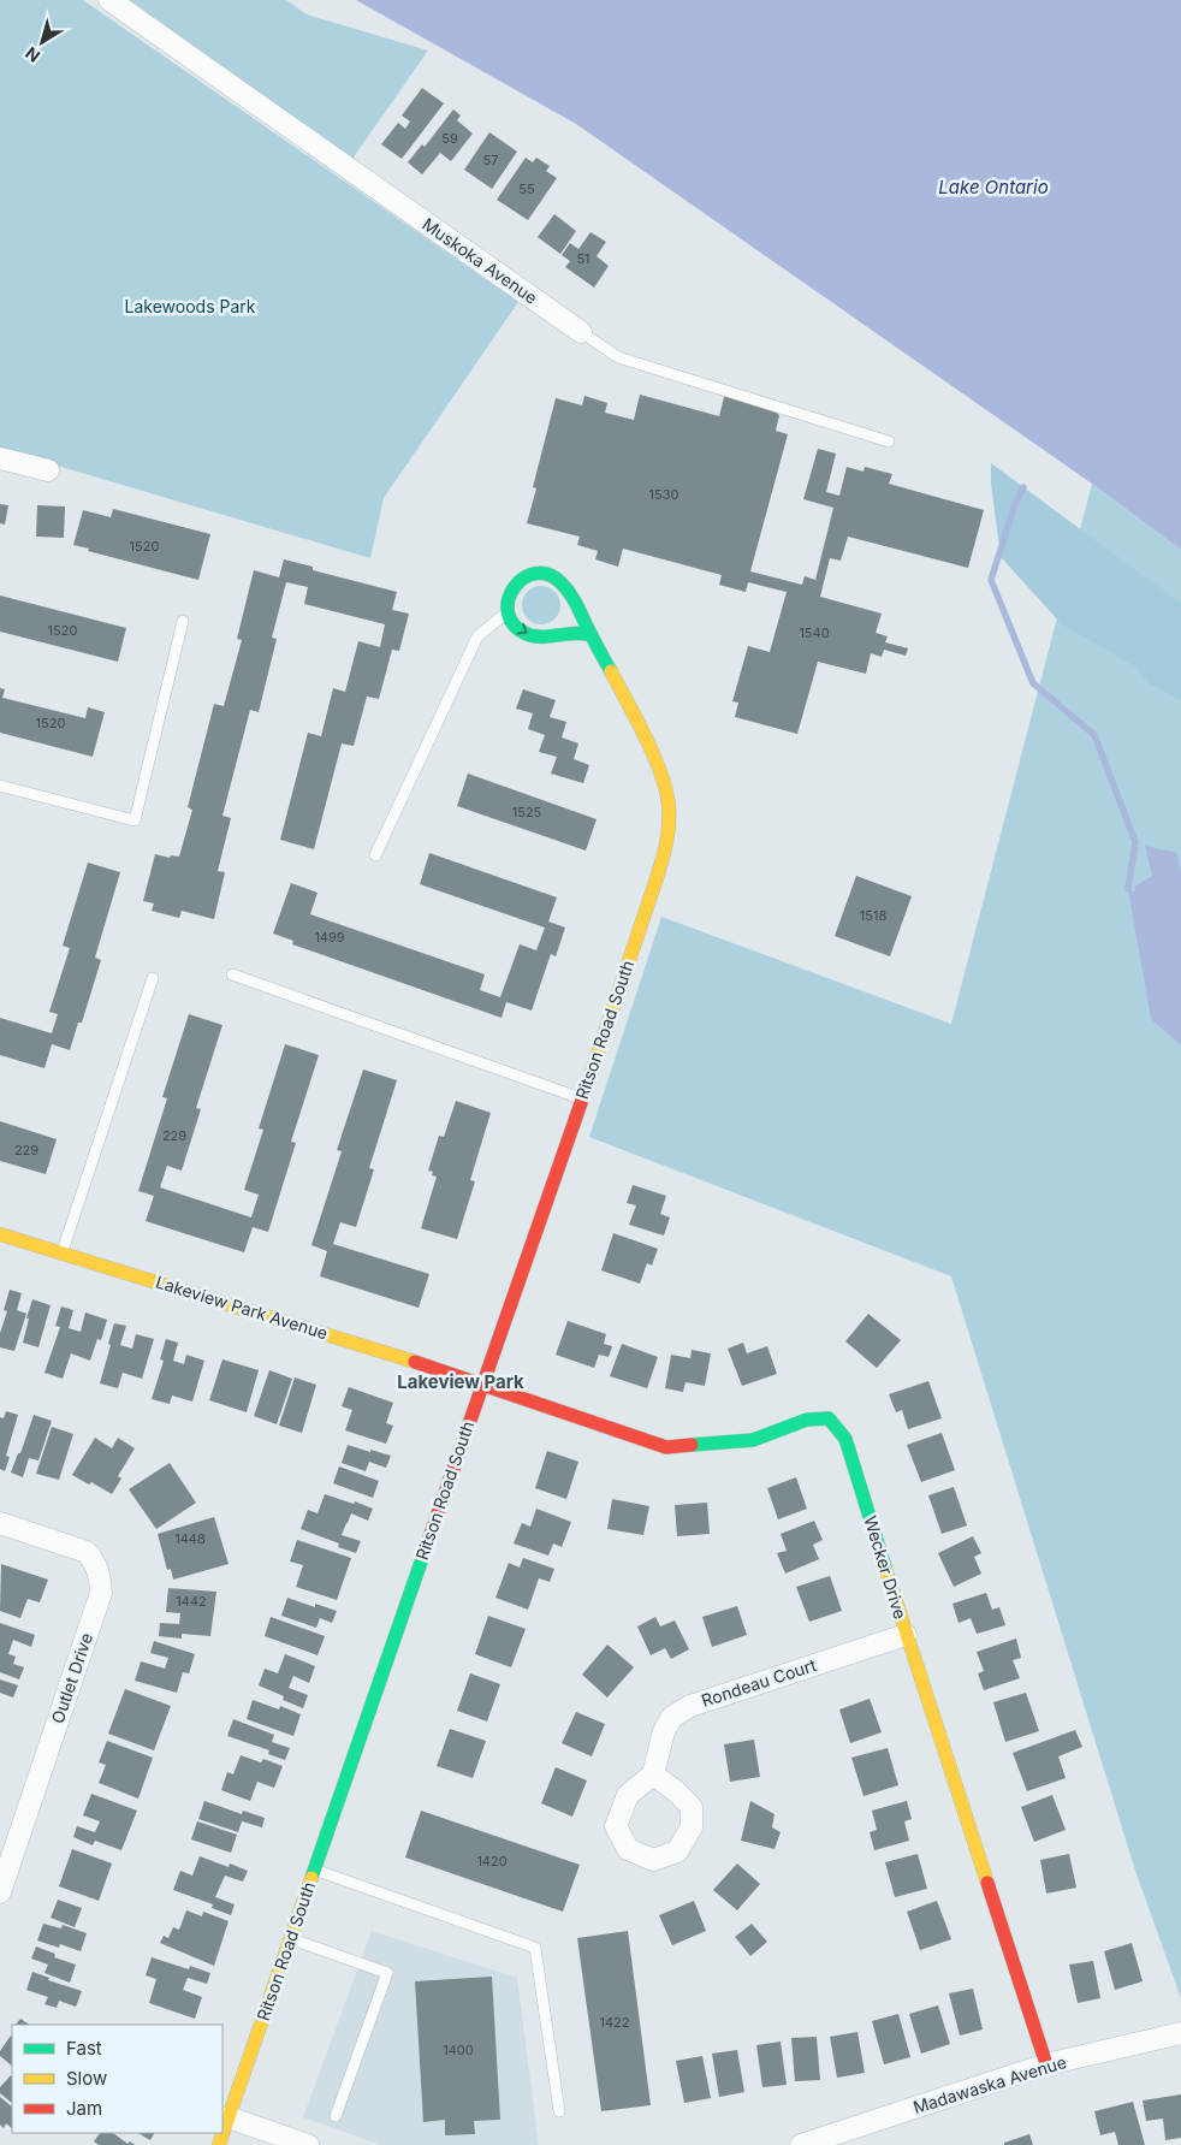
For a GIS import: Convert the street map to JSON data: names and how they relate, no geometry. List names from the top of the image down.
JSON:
{
  "streets": {
    "street": [
      "Muskoka Avenue",
      "Ritson Road South",
      "Lakeview Park Avenue",
      "Wecker Drive",
      "Outlet Drive",
      "Rondeau Court",
      "Madawaska Avenue"
    ]
  },
  "crossings": [
    ["Ritson Road South", "Lakeview Park Avenue"],
    ["Ritson Road South", "Wecker Drive"],
    ["Lakeview Park Avenue", "Wecker Drive"],
    ["Wecker Drive", "Rondeau Court"],
    ["Wecker Drive", "Madawaska Avenue"]
  ],
  "districts": ["Lakeview Park"],
  "water": ["Lake Ontario"],
  "parks": ["Lakewoods Park"],
  "house_numbers": [
    "59",
    "57",
    "55",
    "51",
    "1530",
    "1520",
    "1520",
    "1540",
    "1520",
    "1525",
    "1518",
    "1499",
    "229",
    "229",
    "1448",
    "1442",
    "1420",
    "1422",
    "1400"
  ],
  "legend": ["Fast", "Slow", "Jam"],
  "north": "bottom left"
}
